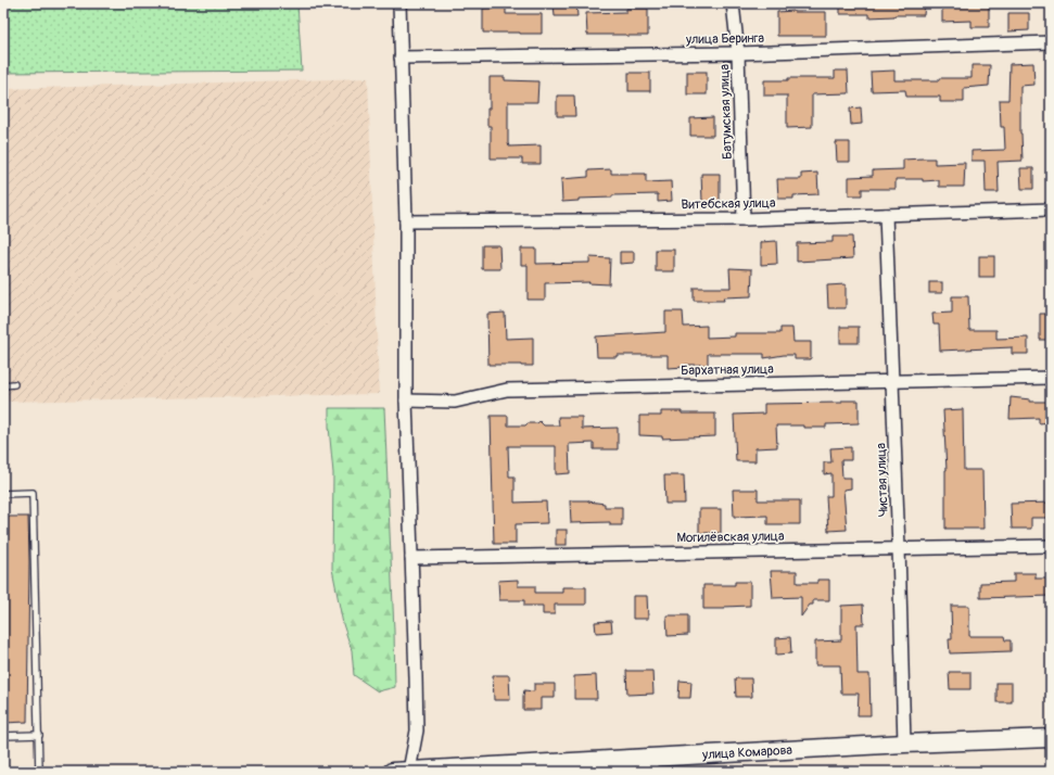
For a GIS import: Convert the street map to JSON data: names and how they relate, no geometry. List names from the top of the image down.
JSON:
{
  "streets": {
    "street": [
      "улица Беринга",
      "Батумская улица",
      "Витебская улица",
      "Бархатная улица",
      "Чистая улица",
      "Могилёвская улица",
      "улица Комарова"
    ]
  },
  "crossings": [
    ["улица Беринга", "Батумская улица"],
    ["Батумская улица", "Витебская улица"],
    ["Витебская улица", "Чистая улица"],
    ["Бархатная улица", "Чистая улица"],
    ["Чистая улица", "Могилёвская улица"],
    ["Чистая улица", "улица Комарова"]
  ]
}
